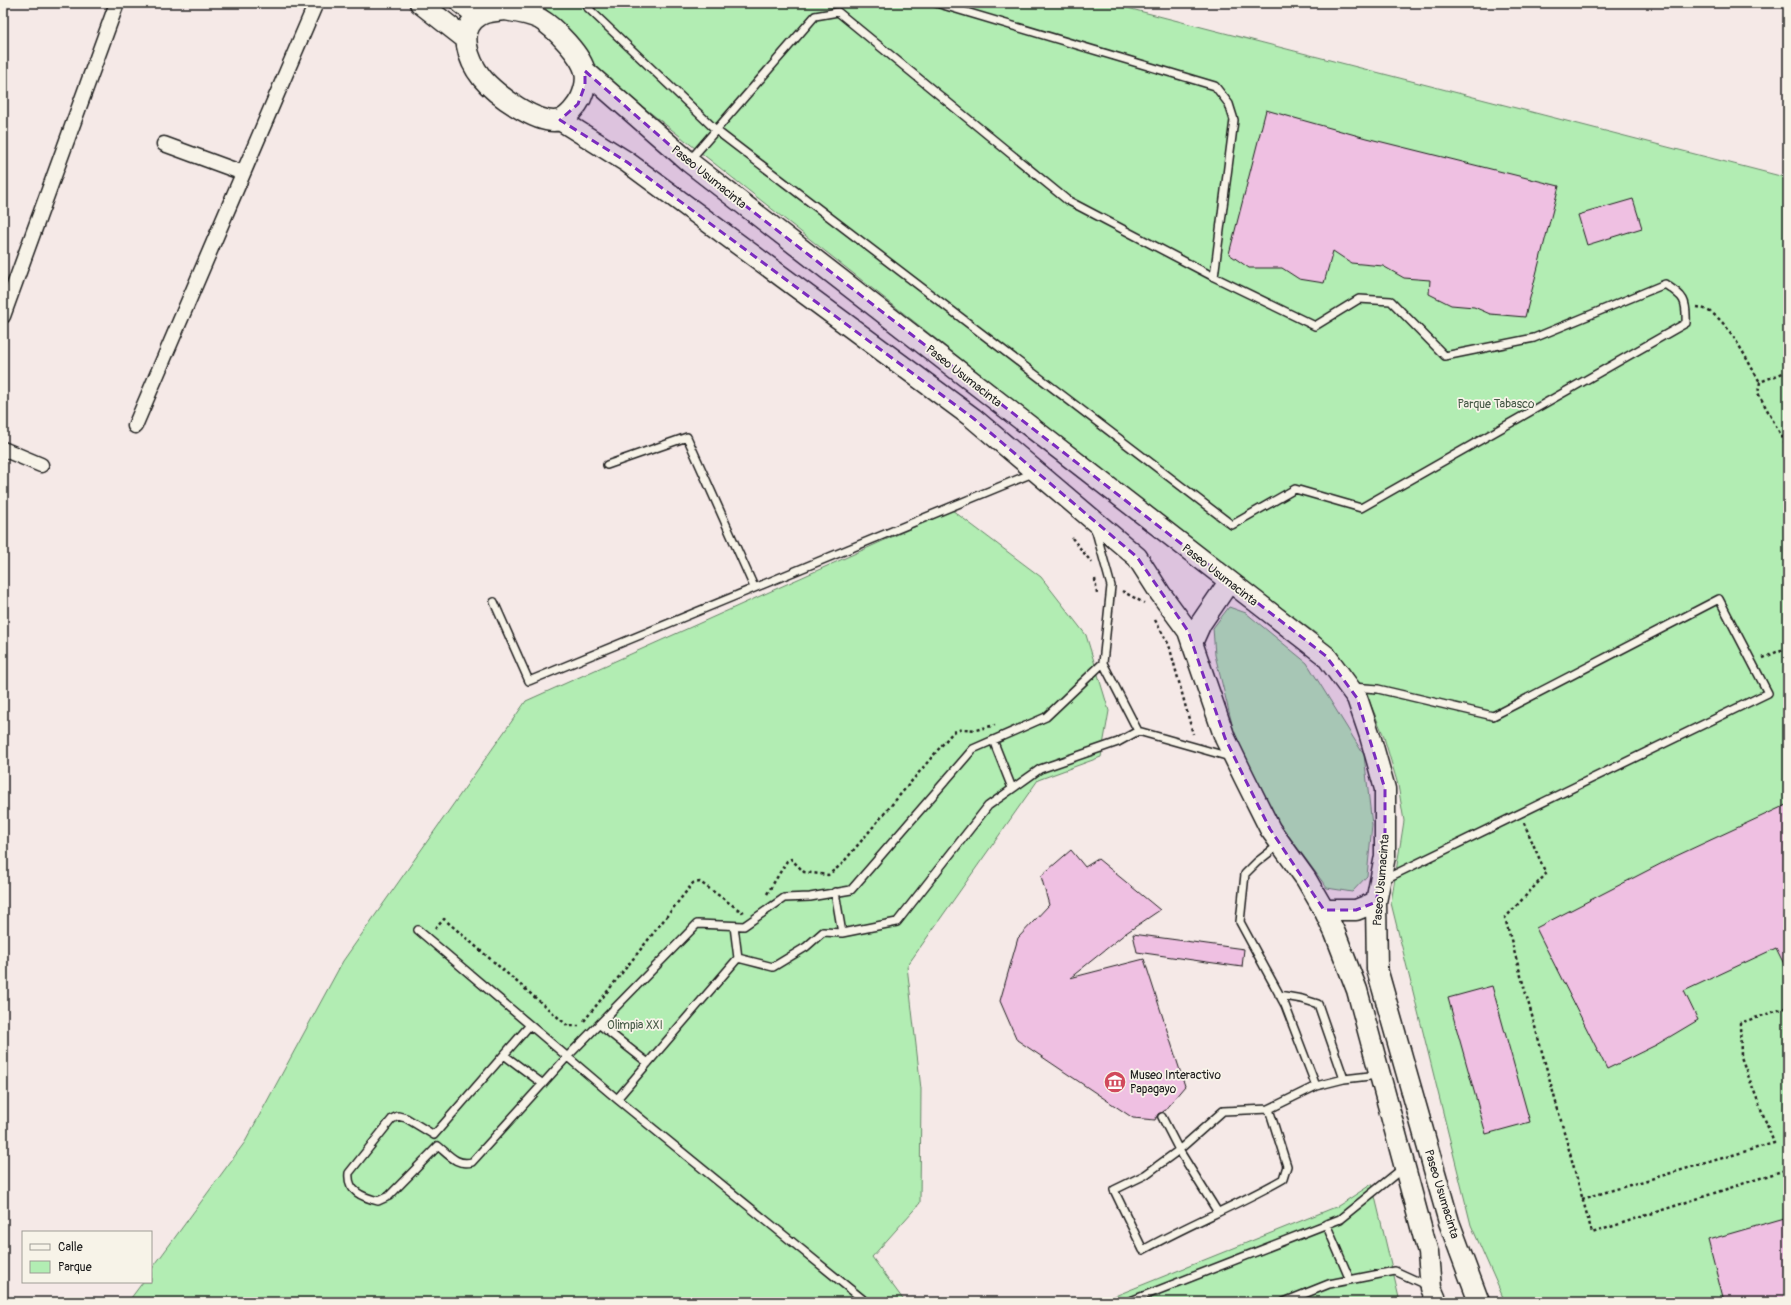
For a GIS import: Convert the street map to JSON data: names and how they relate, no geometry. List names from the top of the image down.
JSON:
{
  "streets": {
    "main road": ["Paseo Usumacinta"]
  },
  "parks": ["Parque Tabasco", "Olimpia XXI"],
  "places": {
    "museum": ["Museo Interactivo Papagayo"]
  },
  "legend": ["Calle", "Parque"]
}
